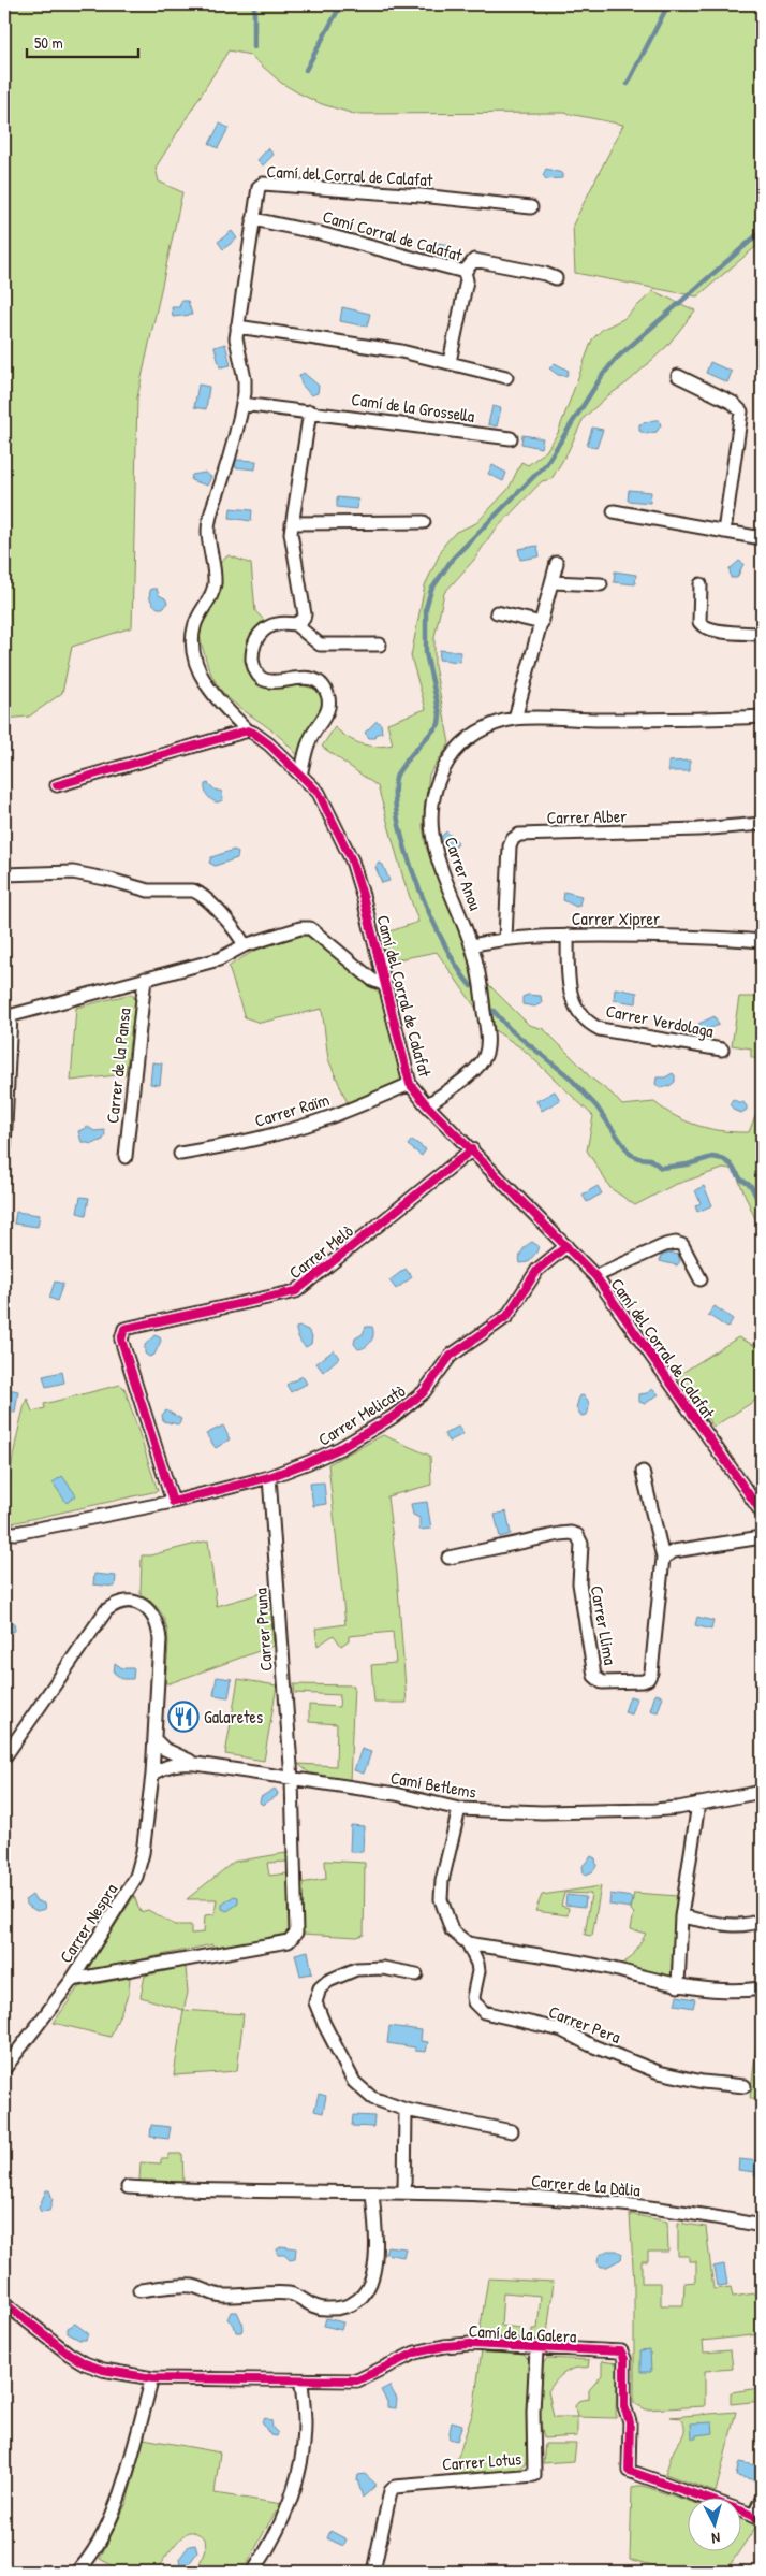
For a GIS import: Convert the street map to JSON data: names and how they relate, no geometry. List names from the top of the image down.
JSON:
{
  "streets": {
    "street": [
      "Camí del Corral de Calafat",
      "Camí Corral de Calafat",
      "Camí de la Grossella",
      "Carrer Alber",
      "Carrer Anou",
      "Carrer Xiprer",
      "Carrer Verdolaga",
      "Carrer de la Pansa",
      "Carrer Raïm",
      "Carrer Melò",
      "Carrer Melicatò",
      "Carrer Llima",
      "Carrer Pruna",
      "Camí Betlems",
      "Carrer Nespra",
      "Carrer Pera",
      "Carrer de la Dàlia",
      "Camí de la Galera",
      "Carrer Lotus"
    ]
  },
  "crossings": [
    ["Camí del Corral de Calafat", "Camí Corral de Calafat"],
    ["Camí del Corral de Calafat", "Camí de la Grossella"],
    ["Camí del Corral de Calafat", "Carrer Anou"],
    ["Camí del Corral de Calafat", "Carrer de la Pansa"],
    ["Camí del Corral de Calafat", "Carrer Raïm"],
    ["Camí del Corral de Calafat", "Carrer Melò"],
    ["Camí del Corral de Calafat", "Carrer Melicatò"],
    ["Carrer Alber", "Carrer Xiprer"],
    ["Carrer Anou", "Carrer Xiprer"],
    ["Carrer Xiprer", "Carrer Verdolaga"],
    ["Carrer Melò", "Carrer Melicatò"],
    ["Carrer Melicatò", "Carrer Pruna"],
    ["Carrer Pruna", "Camí Betlems"],
    ["Carrer Pruna", "Carrer Nespra"],
    ["Camí Betlems", "Carrer Nespra"],
    ["Camí Betlems", "Carrer Pera"],
    ["Camí de la Galera", "Carrer Lotus"]
  ],
  "places": {
    "restaurant": ["Galaretes"]
  },
  "scale_bar": "50 m",
  "north": "bottom"
}
